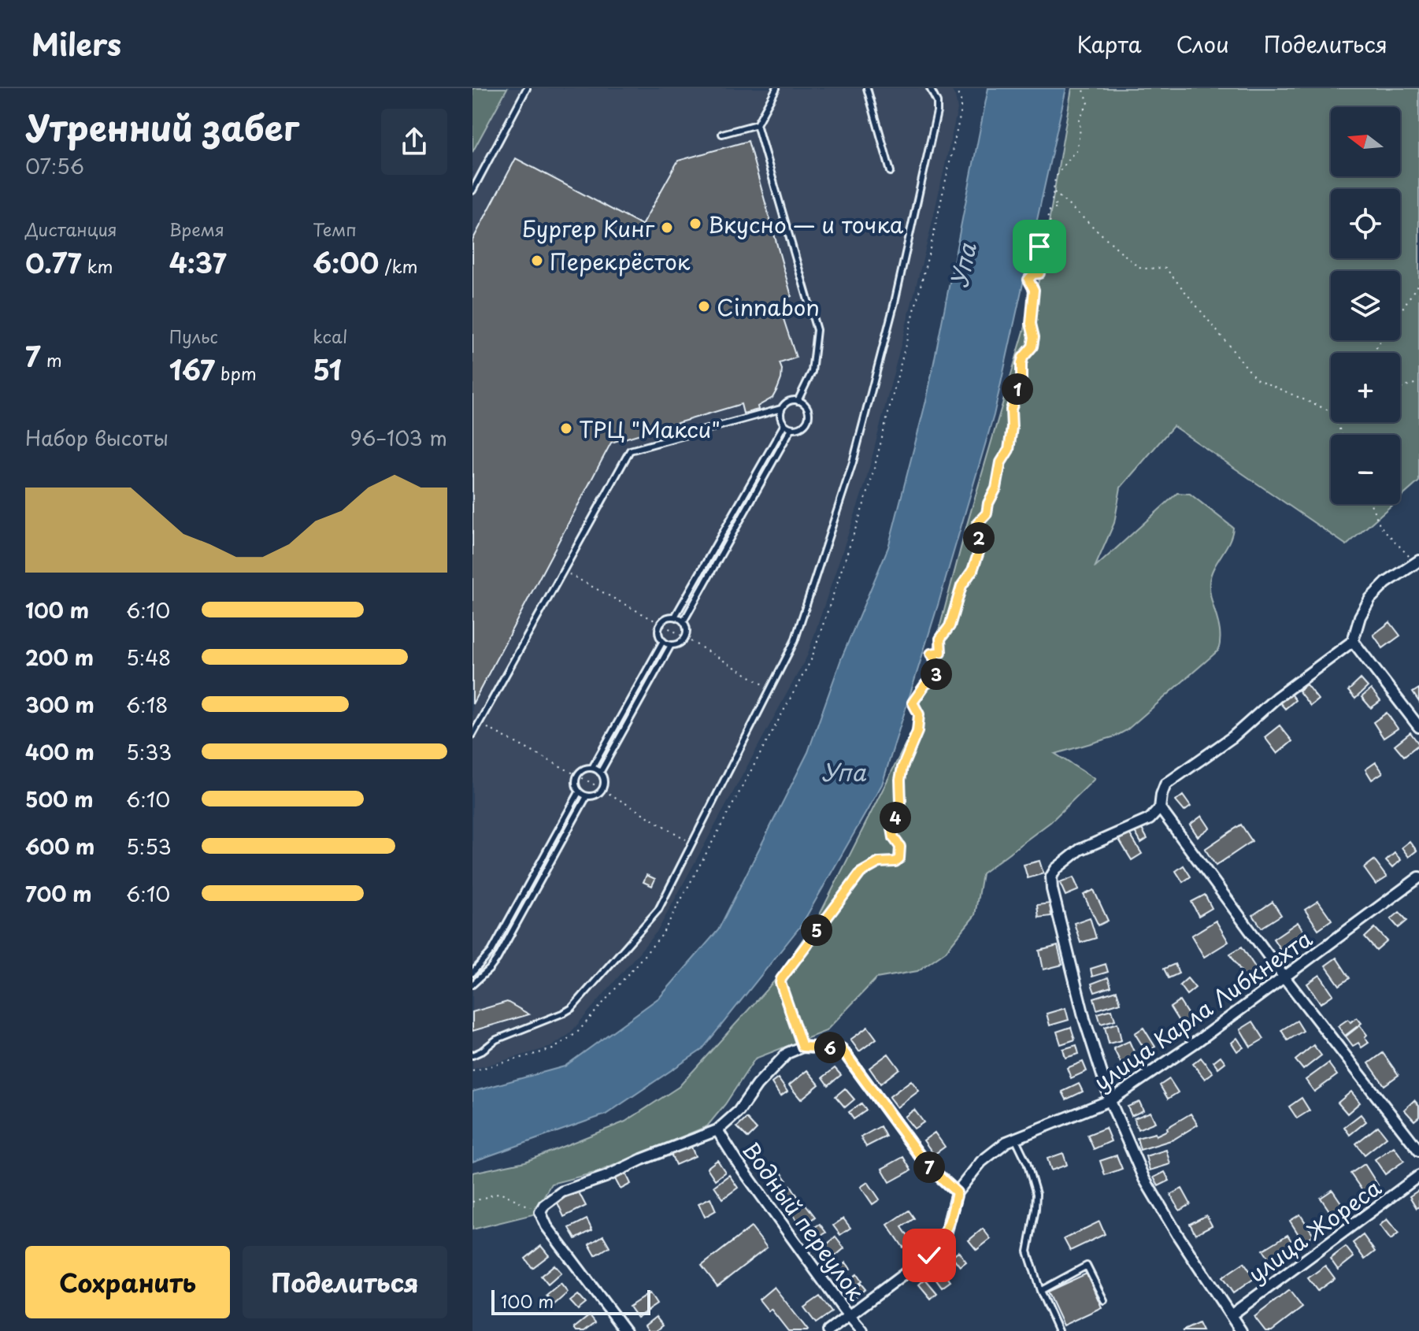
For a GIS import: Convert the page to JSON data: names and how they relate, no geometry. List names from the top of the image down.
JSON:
{
  "streets": {
    "street": ["улица Карла Либкнехта", "Водный переулок", "улица Жореса"]
  },
  "water": ["Упа"],
  "places": [
    "Вкусно — и точка",
    "Бургер Кинг",
    "Перекрёсток",
    "Cinnabon",
    "ТРЦ \"Макси\""
  ],
  "scale_bar": "100 m",
  "north": "left",
  "page": {
    "header": "Milers",
    "nav": ["Карта", "Слои", "Поделиться"],
    "heading": ["Утренний забег", "07:56"],
    "map_buttons": ["+", "−"],
    "stats": [
      ["Дистанция", "0.77 km"],
      ["Время", "4:37"],
      ["Темп", "6:00 /km"],
      ["7 m"],
      ["Пульс", "167 bpm"],
      ["kcal", "51"]
    ],
    "pins": [
      "1",
      "2",
      "3",
      "4",
      "5",
      "6",
      "7"
    ],
    "chart": ["Набор высоты", "96–103 m"],
    "list": [
      {
        "name": "100 m",
        "note": "6:10"
      },
      {
        "name": "200 m",
        "note": "5:48"
      },
      {
        "name": "300 m",
        "note": "6:18"
      },
      {
        "name": "400 m",
        "note": "5:33"
      },
      {
        "name": "500 m",
        "note": "6:10"
      },
      {
        "name": "600 m",
        "note": "5:53"
      },
      {
        "name": "700 m",
        "note": "6:10"
      }
    ],
    "buttons": ["Сохранить", "Поделиться"],
    "scale": "100 m"
  }
}
